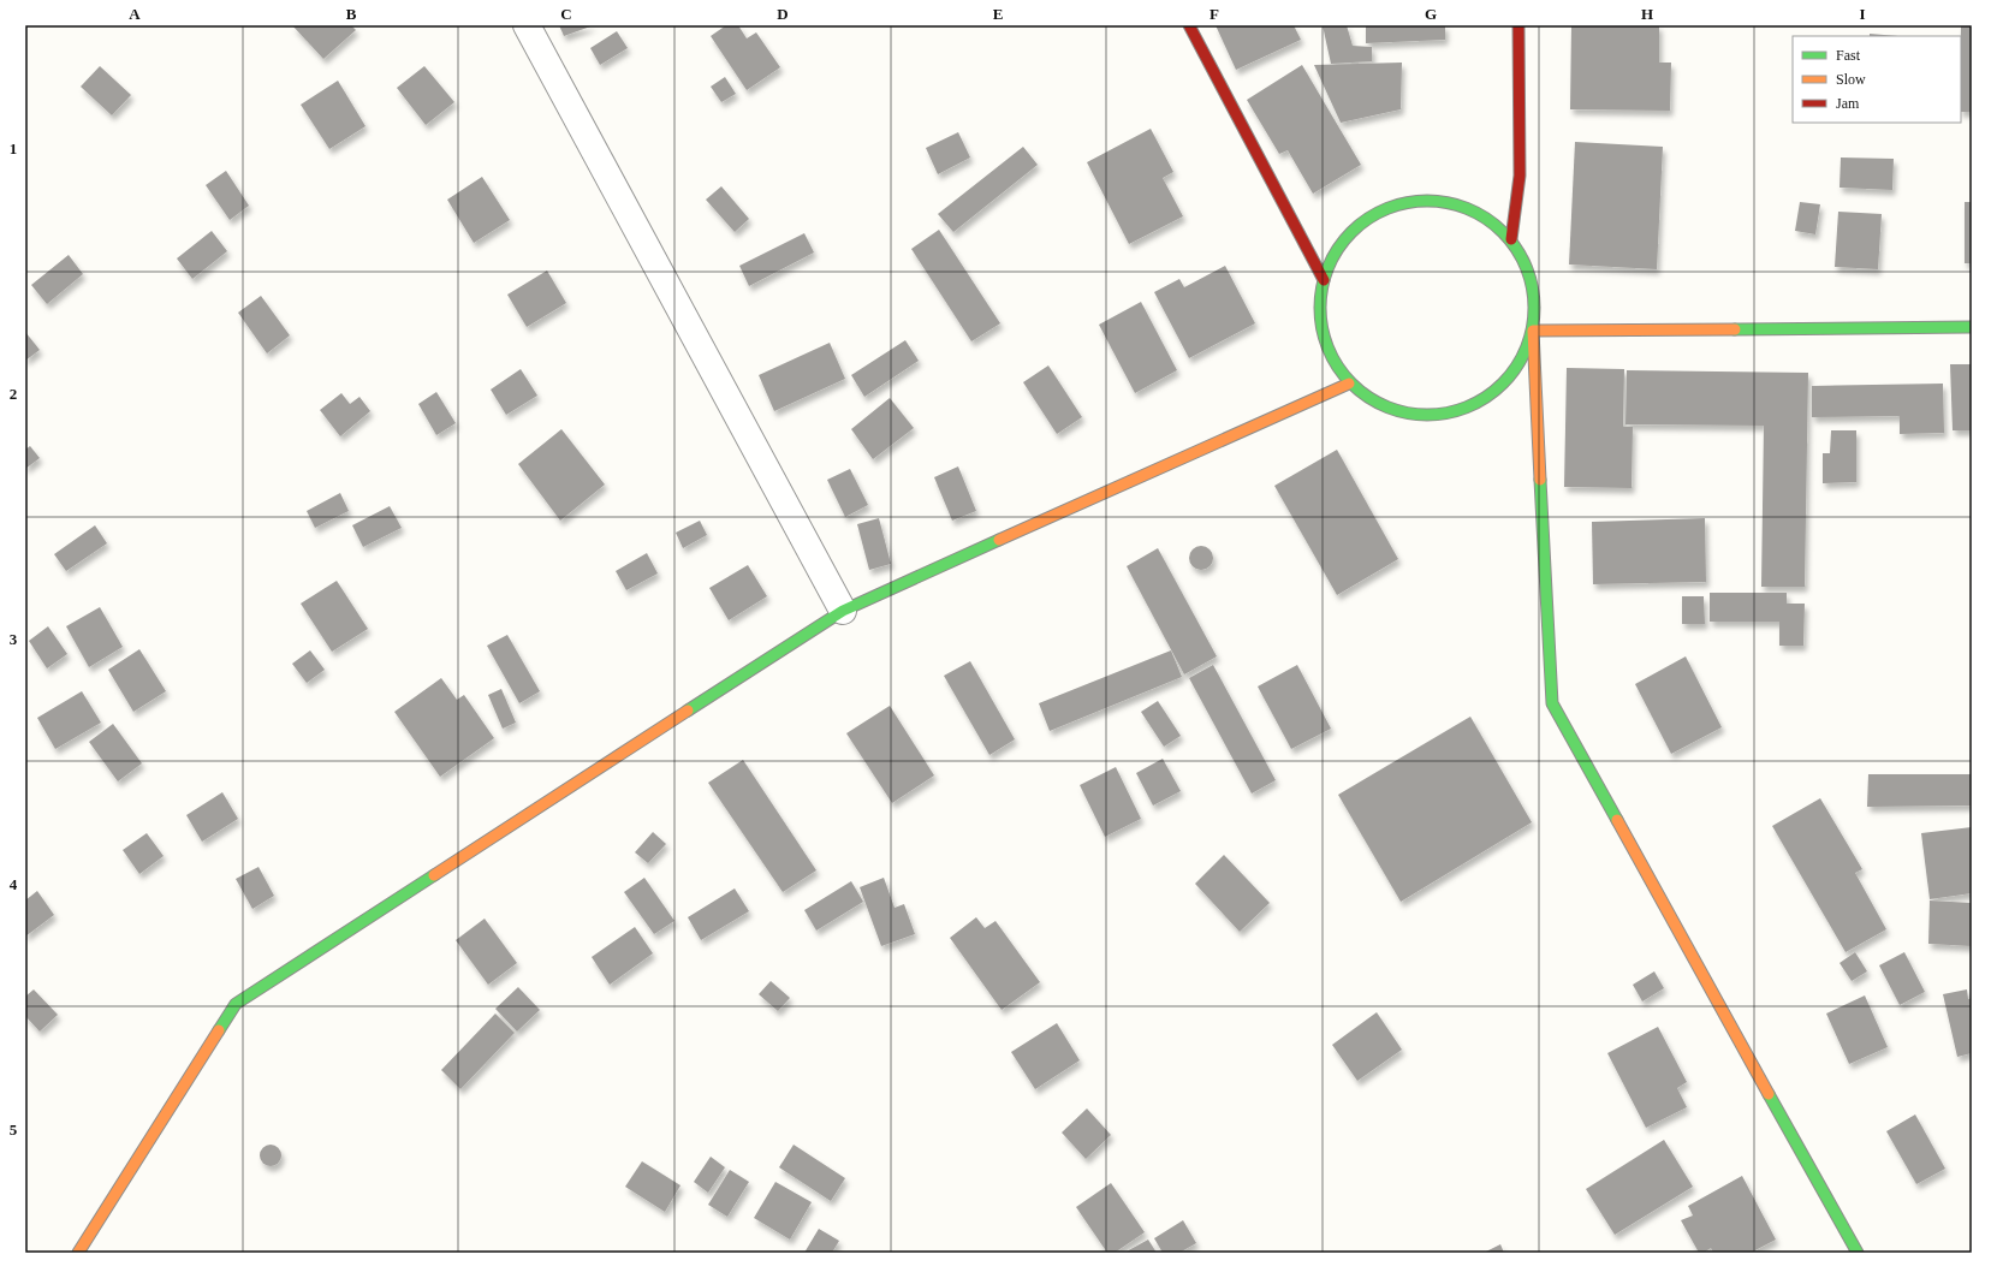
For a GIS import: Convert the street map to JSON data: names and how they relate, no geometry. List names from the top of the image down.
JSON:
{
  "legend": ["Fast", "Slow", "Jam"],
  "grid": {
    "columns": [
      "A",
      "B",
      "C",
      "D",
      "E",
      "F",
      "G",
      "H",
      "I"
    ],
    "rows": [
      "1",
      "2",
      "3",
      "4",
      "5"
    ]
  }
}
